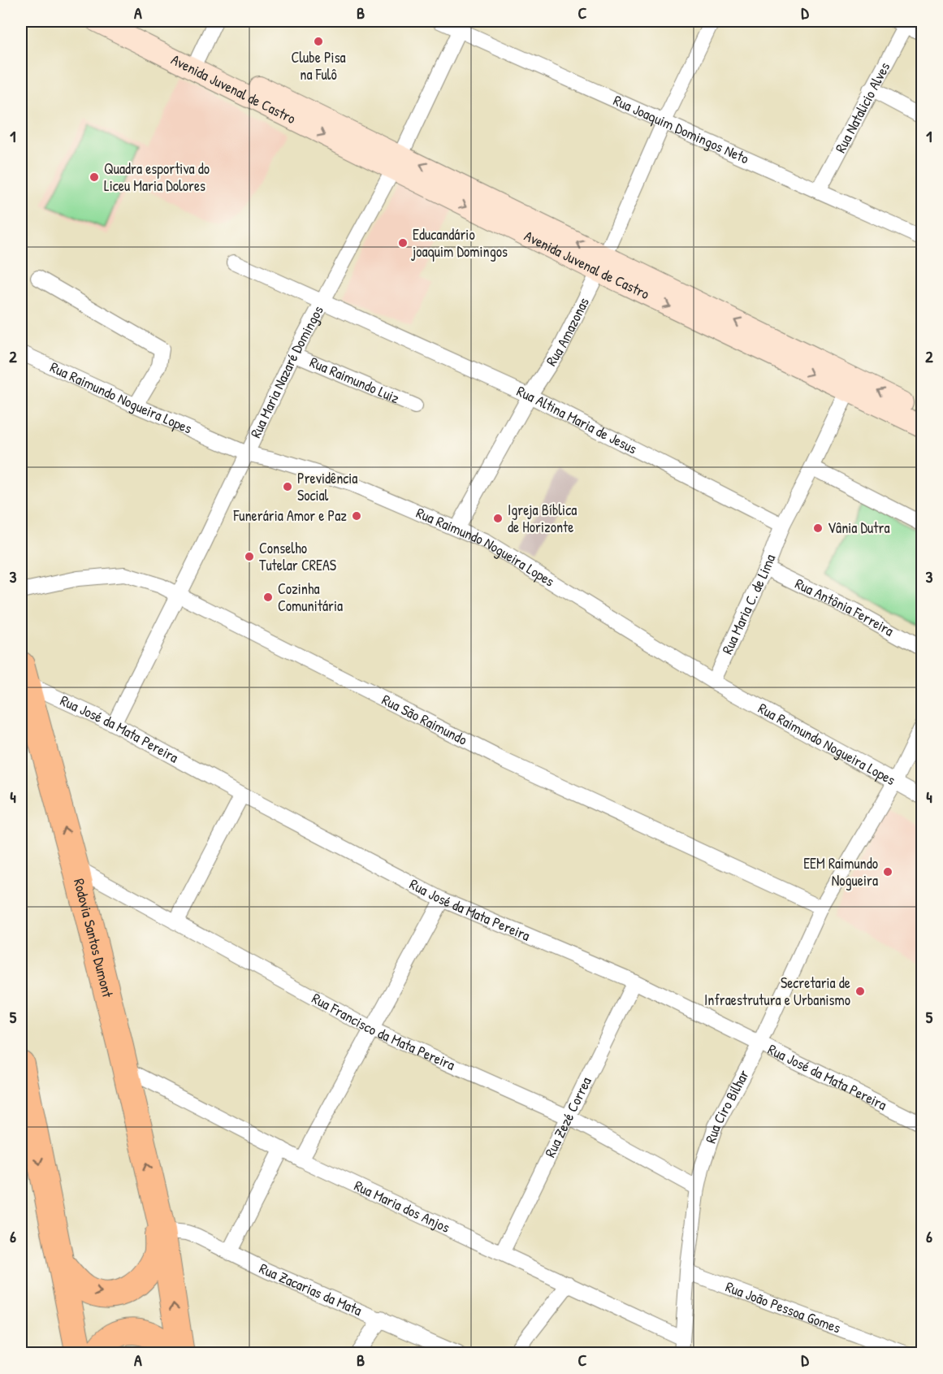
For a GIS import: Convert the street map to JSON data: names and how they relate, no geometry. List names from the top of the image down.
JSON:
{
  "streets": {
    "highway": ["Rodovia Santos Dumont"],
    "street": [
      "Avenida Juvenal de Castro",
      "Rua Natalicio Alves",
      "Rua Joaquim Domingos Neto",
      "Rua Amazonas",
      "Rua Maria Nazaré Domingos",
      "Rua Raimundo Luiz",
      "Rua Raimundo Nogueira Lopes",
      "Rua Altina Maria de Jesus",
      "Rua Maria C. de Lima",
      "Rua Antônia Ferreira",
      "Rua São Raimundo",
      "Rua José da Mata Pereira",
      "Rua Francisco da Mata Pereira",
      "Rua Ciro Bilhar",
      "Rua Zezé Correa",
      "Rua Maria dos Anjos",
      "Rua Zacarias da Mata",
      "Rua João Pessoa Gomes"
    ]
  },
  "crossings": [
    ["Avenida Juvenal de Castro", "Rua Amazonas"],
    ["Avenida Juvenal de Castro", "Rua Maria Nazaré Domingos"],
    ["Rua Natalicio Alves", "Rua Joaquim Domingos Neto"],
    ["Rua Joaquim Domingos Neto", "Rua Amazonas"],
    ["Rua Joaquim Domingos Neto", "Rua Maria Nazaré Domingos"],
    ["Rua Amazonas", "Rua Raimundo Nogueira Lopes"],
    ["Rua Amazonas", "Rua Altina Maria de Jesus"],
    ["Rua Maria Nazaré Domingos", "Rua Raimundo Luiz"],
    ["Rua Maria Nazaré Domingos", "Rua Raimundo Nogueira Lopes"],
    ["Rua Maria Nazaré Domingos", "Rua Altina Maria de Jesus"],
    ["Rua Maria Nazaré Domingos", "Rua São Raimundo"],
    ["Rua Maria Nazaré Domingos", "Rua José da Mata Pereira"],
    ["Rua Raimundo Nogueira Lopes", "Rua Maria C. de Lima"],
    ["Rua Raimundo Nogueira Lopes", "Rua Ciro Bilhar"],
    ["Rua Altina Maria de Jesus", "Rua Maria C. de Lima"],
    ["Rua Maria C. de Lima", "Rua Antônia Ferreira"],
    ["Rua São Raimundo", "Rua Ciro Bilhar"],
    ["Rua José da Mata Pereira", "Rodovia Santos Dumont"],
    ["Rua José da Mata Pereira", "Rua Ciro Bilhar"],
    ["Rua José da Mata Pereira", "Rua Zezé Correa"],
    ["Rodovia Santos Dumont", "Rua Francisco da Mata Pereira"],
    ["Rodovia Santos Dumont", "Rua Maria dos Anjos"],
    ["Rodovia Santos Dumont", "Rua Zacarias da Mata"],
    ["Rua Francisco da Mata Pereira", "Rua Ciro Bilhar"],
    ["Rua Francisco da Mata Pereira", "Rua Zezé Correa"],
    ["Rua Ciro Bilhar", "Rua Maria dos Anjos"],
    ["Rua Ciro Bilhar", "Rua João Pessoa Gomes"],
    ["Rua Zezé Correa", "Rua Maria dos Anjos"]
  ],
  "places": [
    "Clube Pisa na Fulô",
    "Quadra esportiva do Liceu Maria Dolores",
    "Educandário joaquim Domingos",
    "Previdência Social",
    "Funerária Amor e Paz",
    "Igreja Bíblica de Horizonte",
    "Vânia Dutra",
    "Conselho Tutelar CREAS",
    "Cozinha Comunitária",
    "EEM Raimundo Nogueira",
    "Secretaria de Infraestrutura e Urbanismo"
  ],
  "grid": {
    "columns": [
      "A",
      "B",
      "C",
      "D"
    ],
    "rows": [
      "1",
      "2",
      "3",
      "4",
      "5",
      "6"
    ]
  }
}
